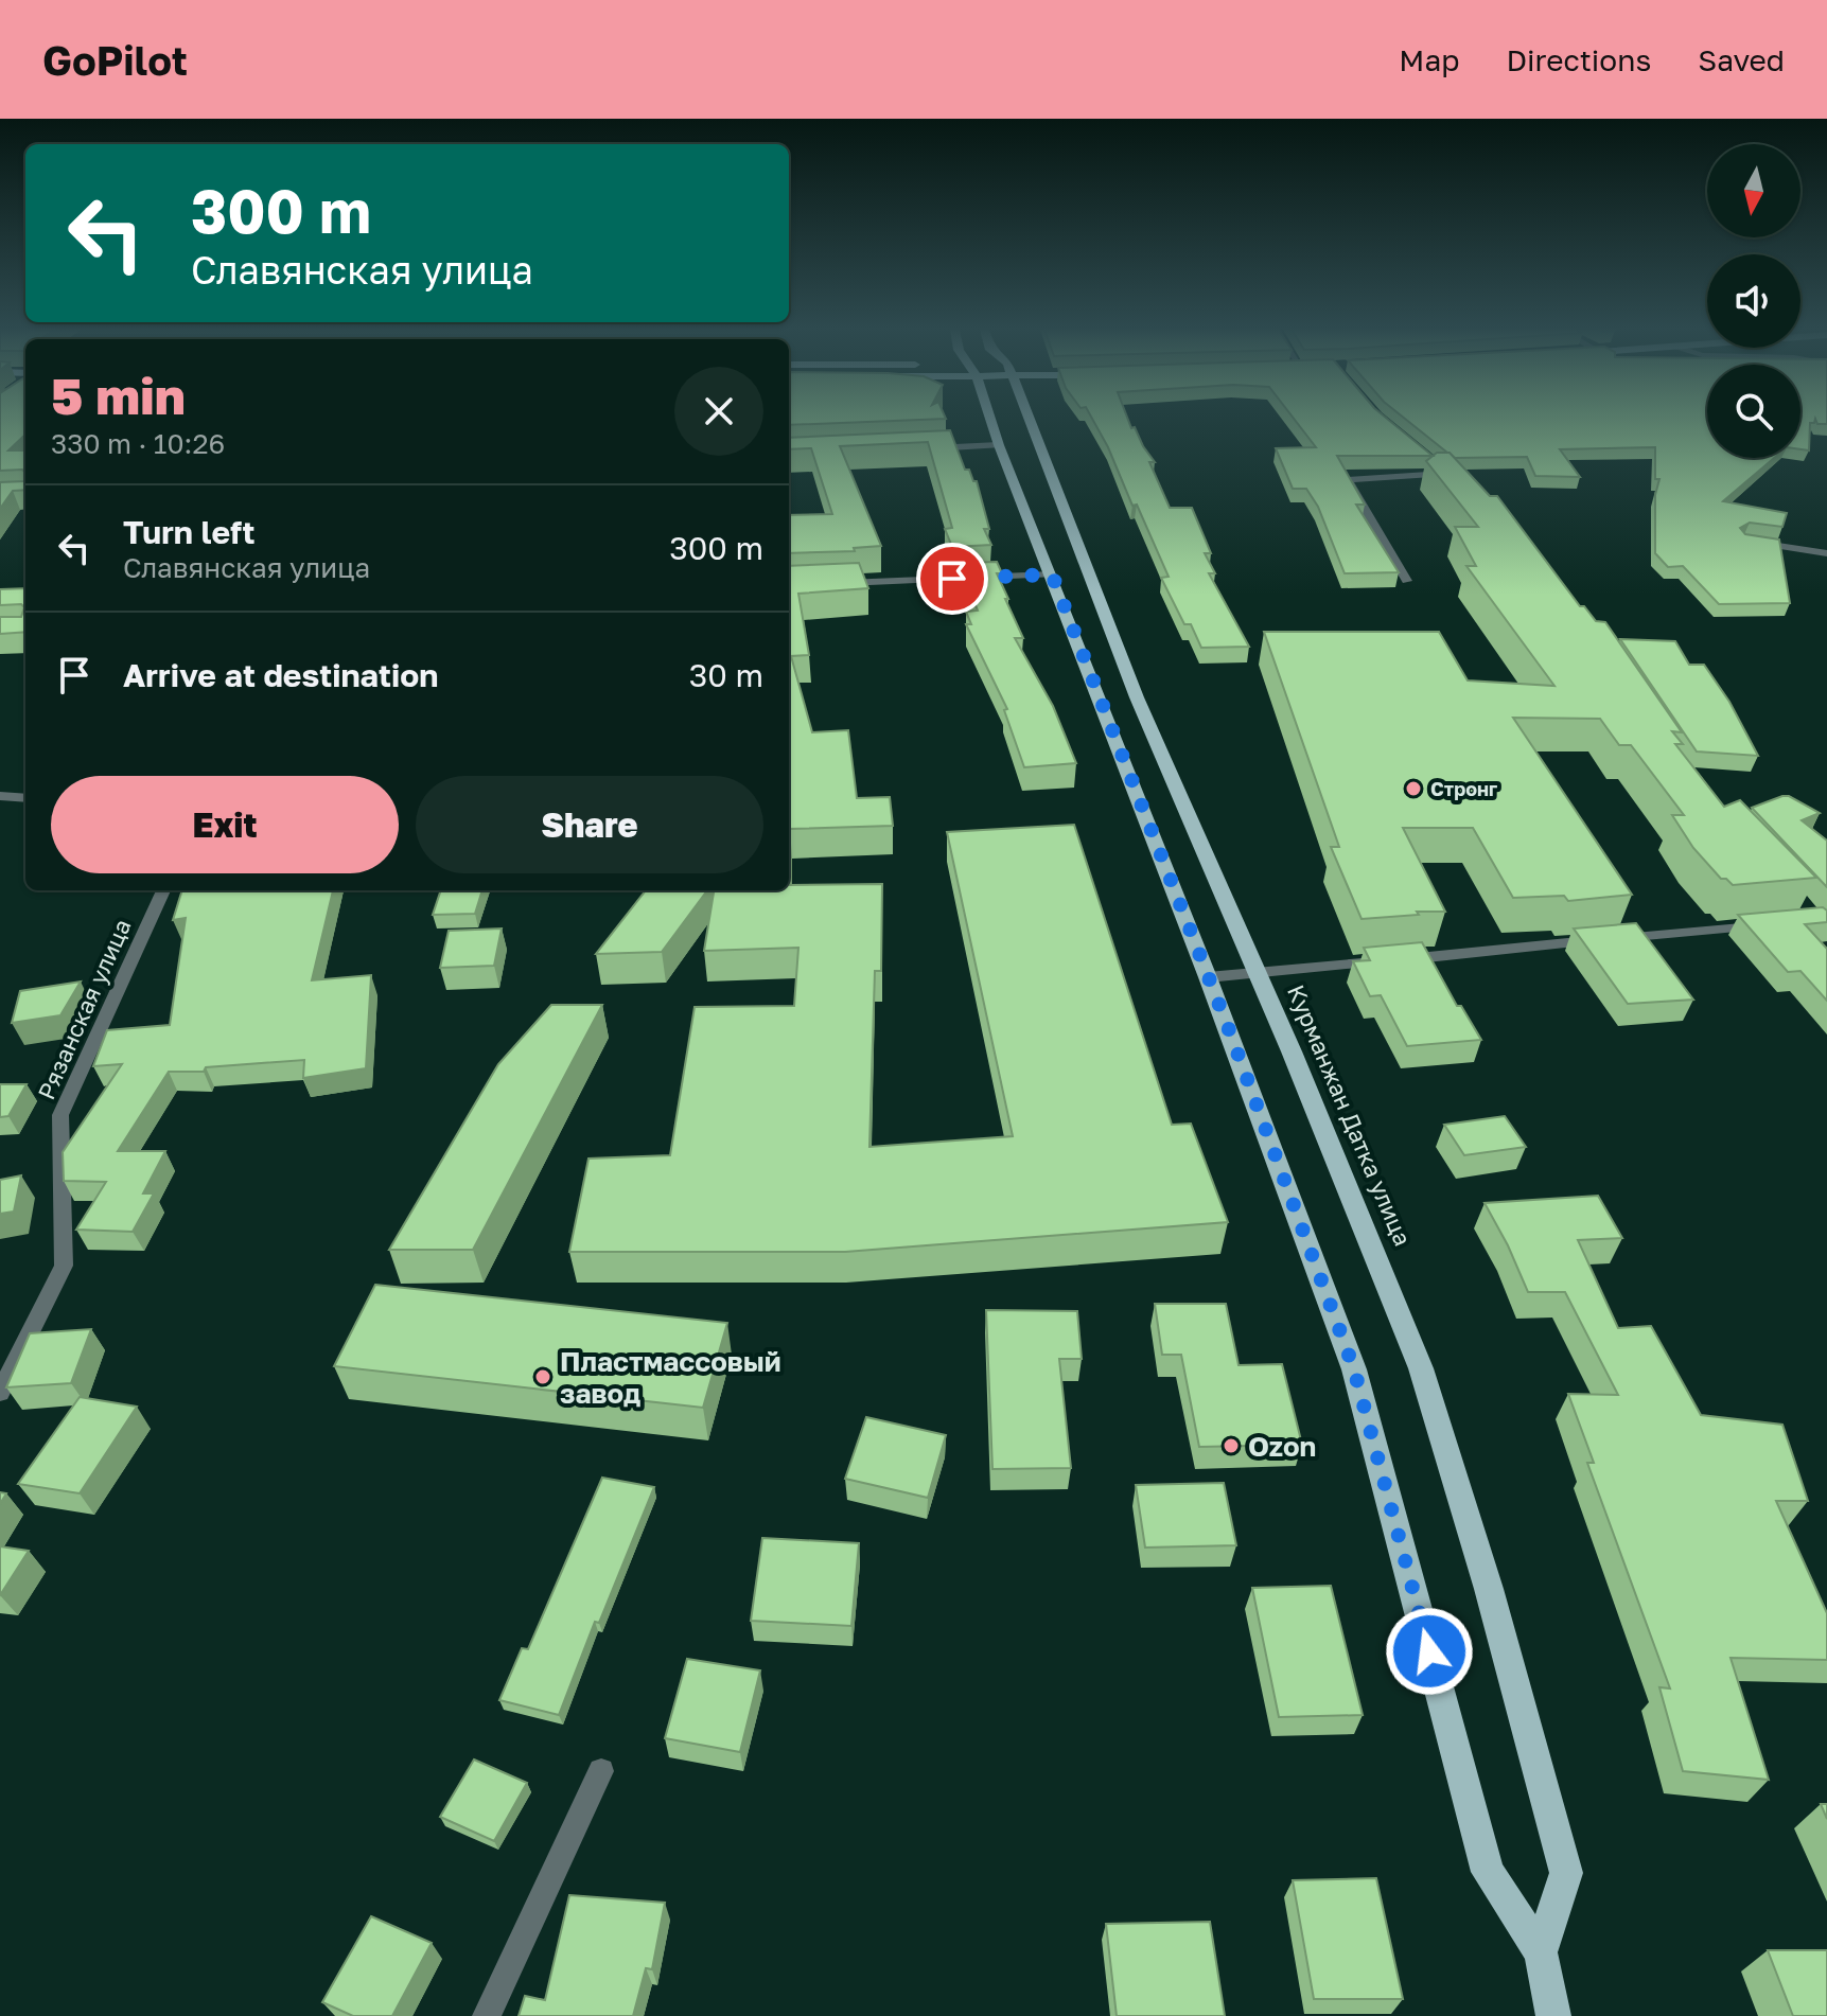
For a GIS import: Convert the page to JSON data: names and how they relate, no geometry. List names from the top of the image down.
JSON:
{
  "streets": {
    "main road": ["Курманжан Датка улица"],
    "street": ["Рязанская улица"]
  },
  "places": ["Стронг", "Пластмассовый завод", "Ozon"],
  "north": "bottom",
  "page": {
    "header": "GoPilot",
    "nav": ["Map", "Directions", "Saved"],
    "turn": ["300 m", "Славянская улица"],
    "heading": ["5 min", "330 m · 10:26"],
    "list": [
      {
        "name": "Turn left",
        "note": "Славянская улица",
        "value": "300 m"
      },
      {
        "name": "Arrive at destination",
        "value": "30 m"
      }
    ],
    "buttons": ["Exit", "Share"]
  }
}
